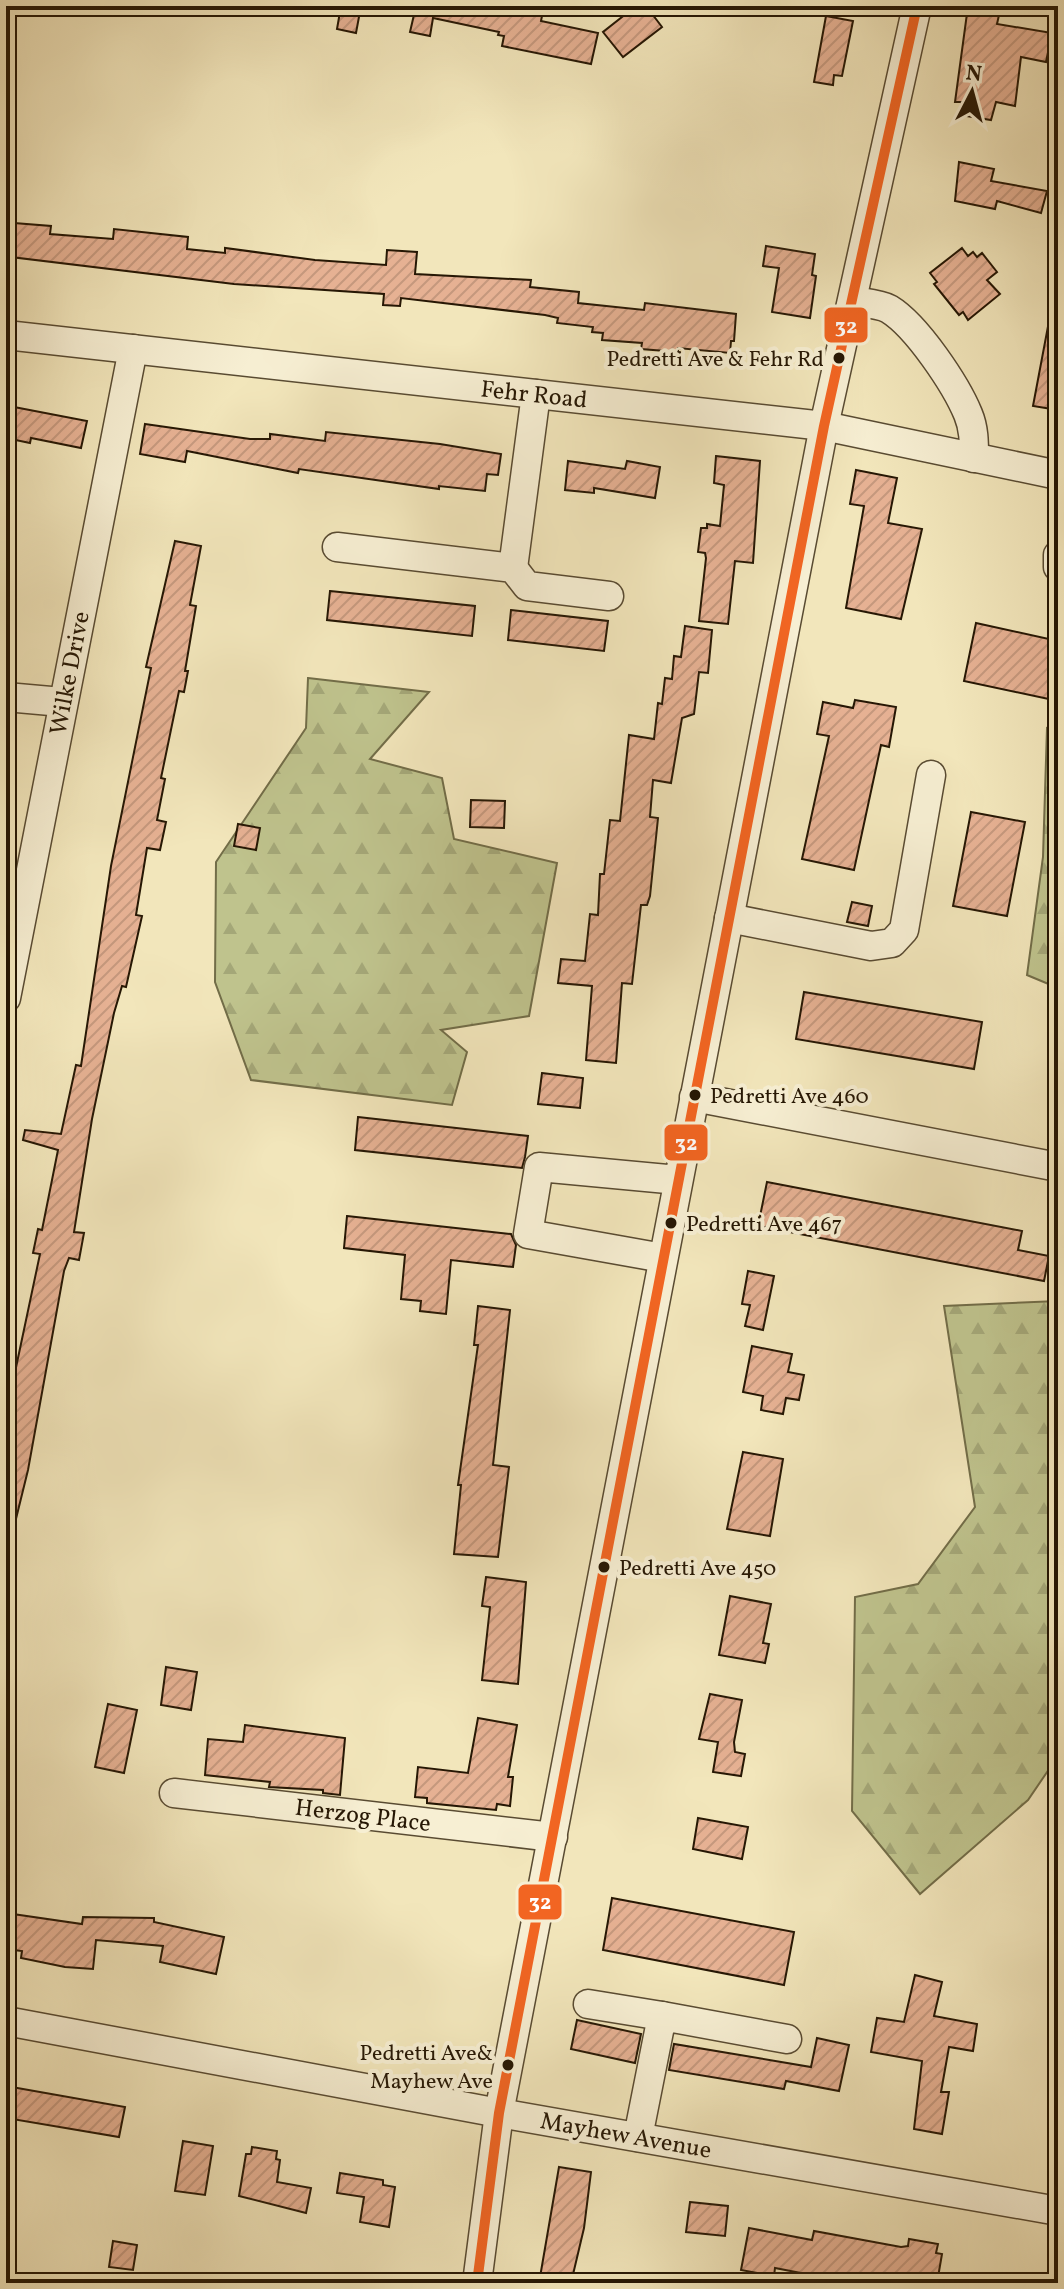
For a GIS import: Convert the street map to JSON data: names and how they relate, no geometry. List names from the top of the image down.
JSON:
{
  "streets": {
    "street": [
      "Fehr Road",
      "Wilke Drive",
      "Herzog Place",
      "Mayhew Avenue"
    ]
  },
  "crossings": [
    ["Fehr Road", "Wilke Drive"]
  ],
  "places": [
    "Pedretti Ave & Fehr Rd",
    "Pedretti Ave 460",
    "Pedretti Ave 467",
    "Pedretti Ave 450",
    "Pedretti Ave& Mayhew Ave"
  ],
  "lines": ["transit line 32"],
  "north": "top"
}
